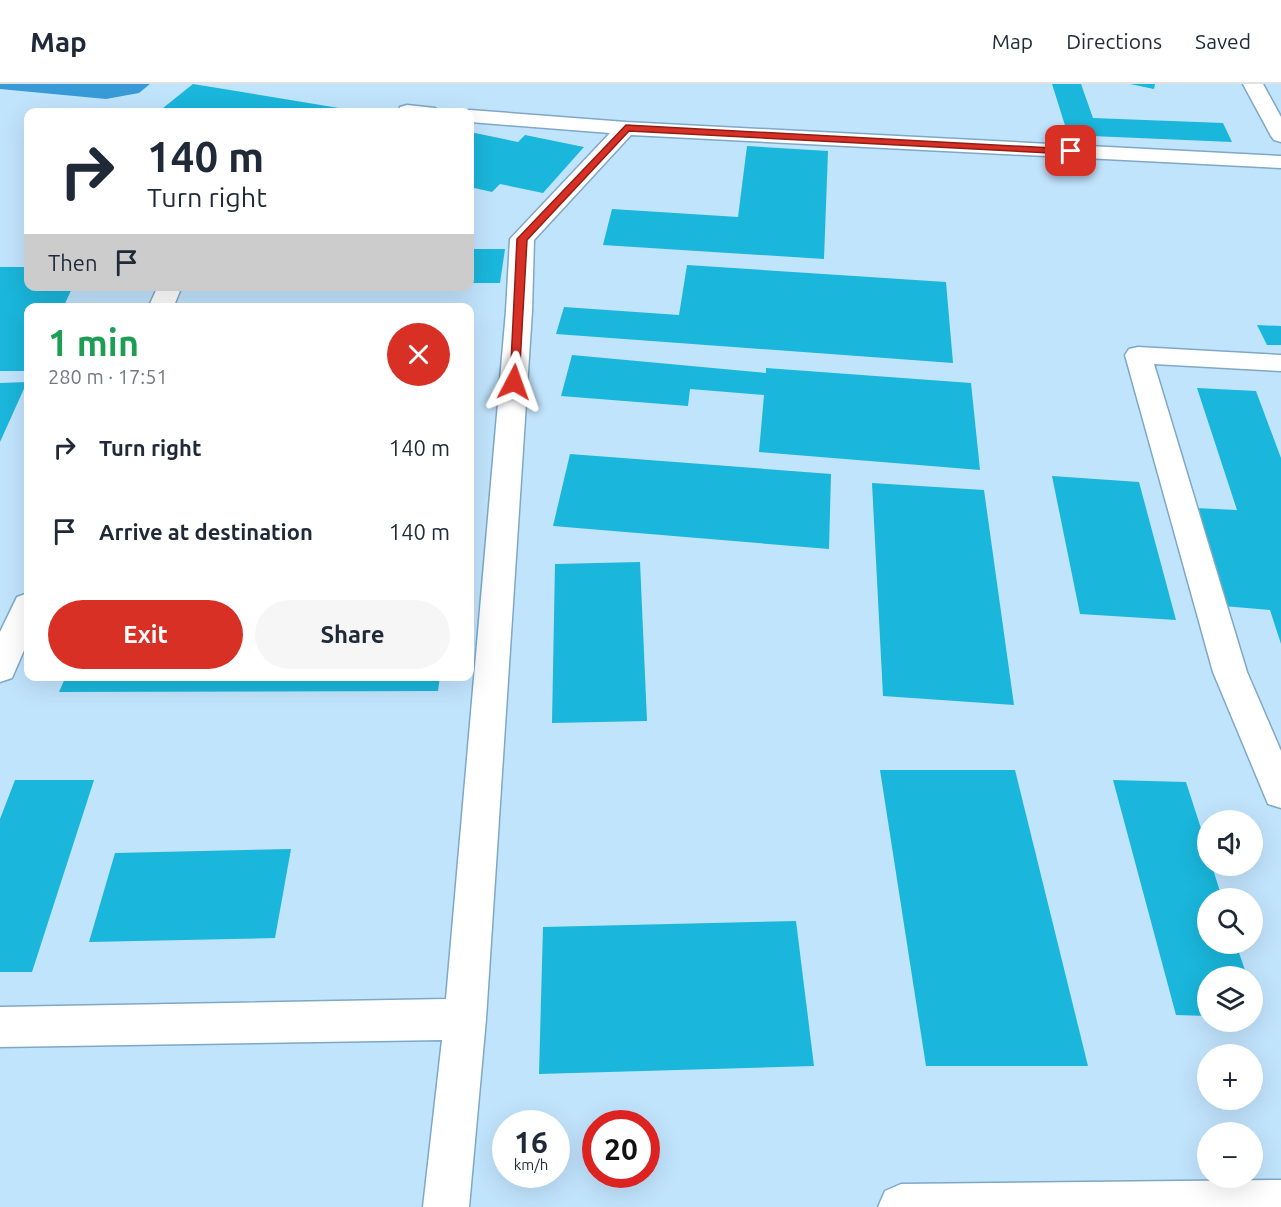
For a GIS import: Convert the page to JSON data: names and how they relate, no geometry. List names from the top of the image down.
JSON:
{
  "page": {
    "header": "Map",
    "nav": ["Map", "Directions", "Saved"],
    "turn": ["140 m", "Turn right"],
    "then": "Then",
    "heading": ["1 min", "280 m · 17:51"],
    "list": [
      {
        "name": "Turn right",
        "value": "140 m"
      },
      {
        "name": "Arrive at destination",
        "value": "140 m"
      }
    ],
    "buttons": ["Exit", "Share"],
    "map_buttons": ["+", "−"],
    "speed": "16 km/h",
    "limit": "20"
  }
}
